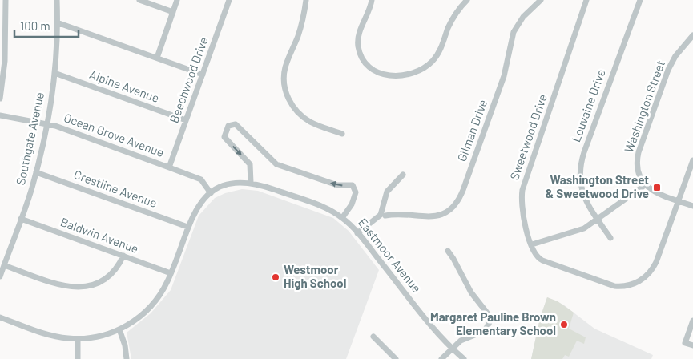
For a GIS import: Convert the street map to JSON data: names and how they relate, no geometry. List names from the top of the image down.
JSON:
{
  "streets": {
    "street": [
      "Beechwood Drive",
      "Alpine Avenue",
      "Louvaine Drive",
      "Washington Street",
      "Gilman Drive",
      "Ocean Grove Avenue",
      "Sweetwood Drive",
      "Southgate Avenue",
      "Crestline Avenue",
      "Baldwin Avenue",
      "Eastmoor Avenue"
    ]
  },
  "crossings": [
    ["Beechwood Drive", "Alpine Avenue"],
    ["Beechwood Drive", "Ocean Grove Avenue"],
    ["Alpine Avenue", "Southgate Avenue"],
    ["Ocean Grove Avenue", "Southgate Avenue"],
    ["Ocean Grove Avenue", "Eastmoor Avenue"],
    ["Southgate Avenue", "Crestline Avenue"],
    ["Southgate Avenue", "Baldwin Avenue"]
  ],
  "places": {
    "transit": ["Washington Street & Sweetwood Drive"],
    "other": ["Westmoor High School", "Margaret Pauline Brown Elementary School"]
  },
  "scale_bar": "100 m"
}
